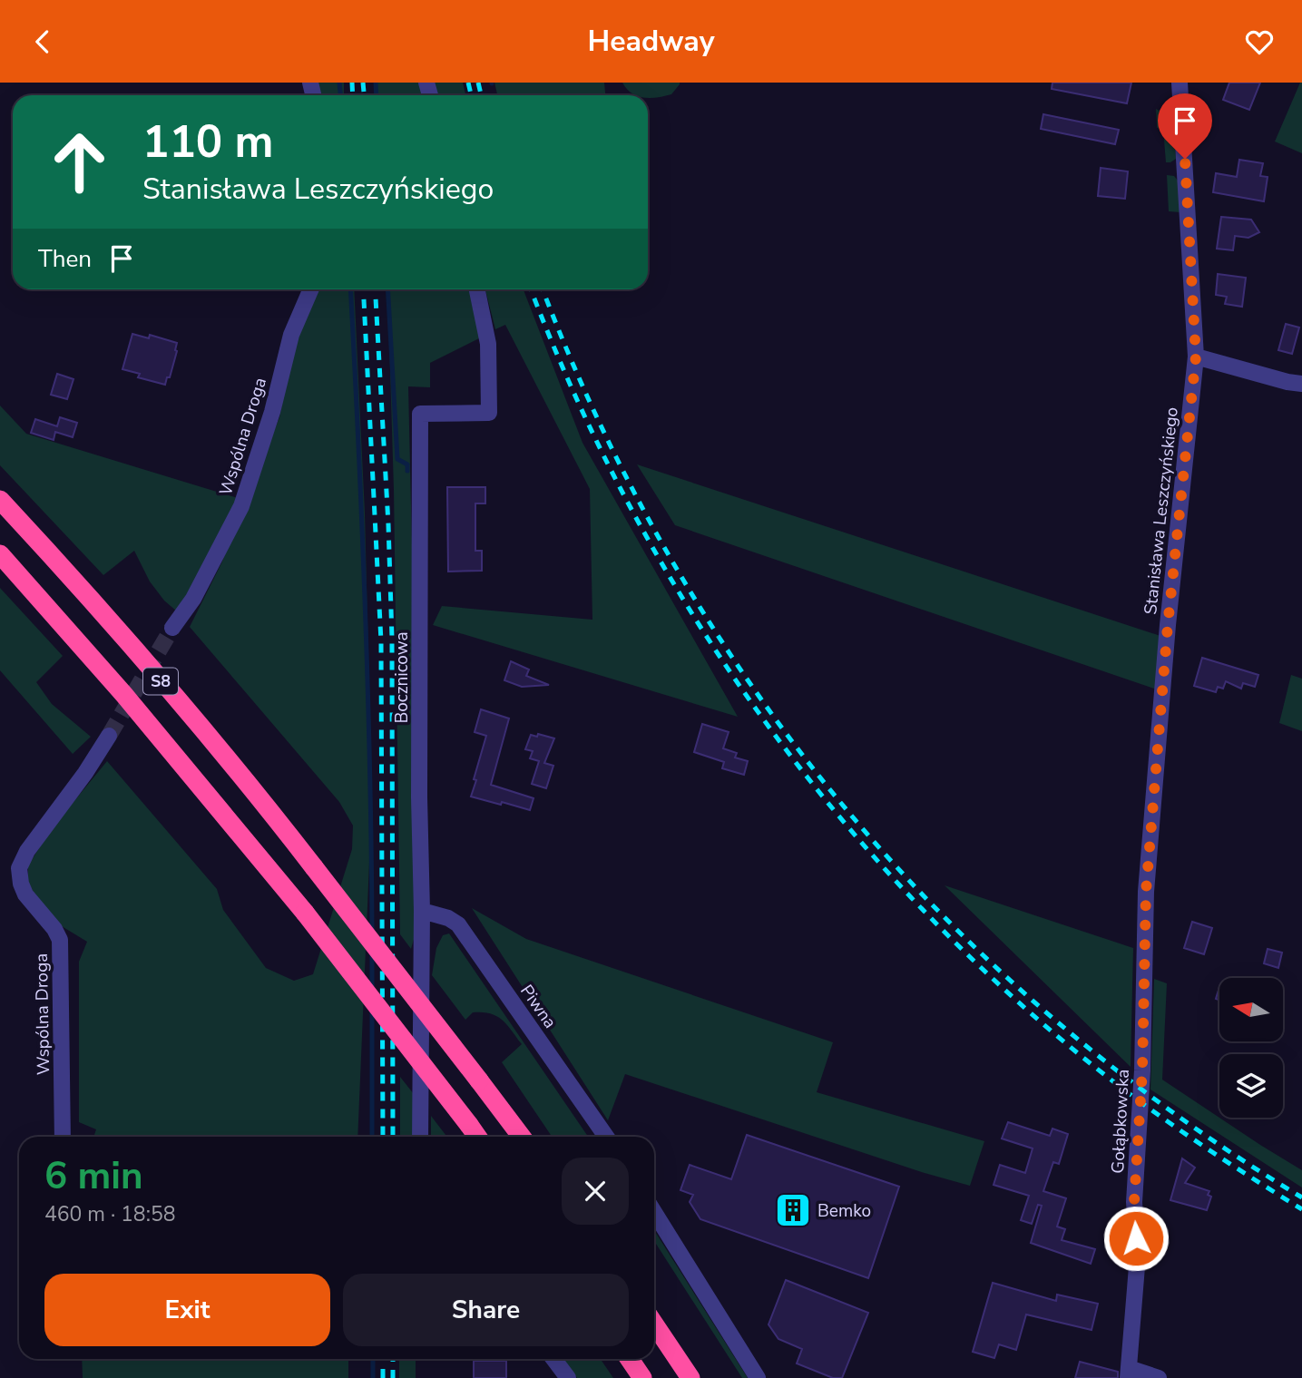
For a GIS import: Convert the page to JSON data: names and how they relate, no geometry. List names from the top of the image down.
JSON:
{
  "streets": {
    "highway": ["S8"],
    "street": [
      "Wspólna Droga",
      "Stanisława Leszczyńskiego",
      "Bocznicowa",
      "Piwna",
      "Gołąbkowska"
    ]
  },
  "crossings": [
    ["Stanisława Leszczyńskiego", "Gołąbkowska"],
    ["Bocznicowa", "Piwna"]
  ],
  "places": {
    "building": ["Bemko"]
  },
  "north": "left",
  "page": {
    "header": "Headway",
    "turn": ["110 m", "Stanisława Leszczyńskiego"],
    "then": "Then",
    "heading": ["6 min", "460 m · 18:58"],
    "buttons": ["Exit", "Share"]
  }
}
